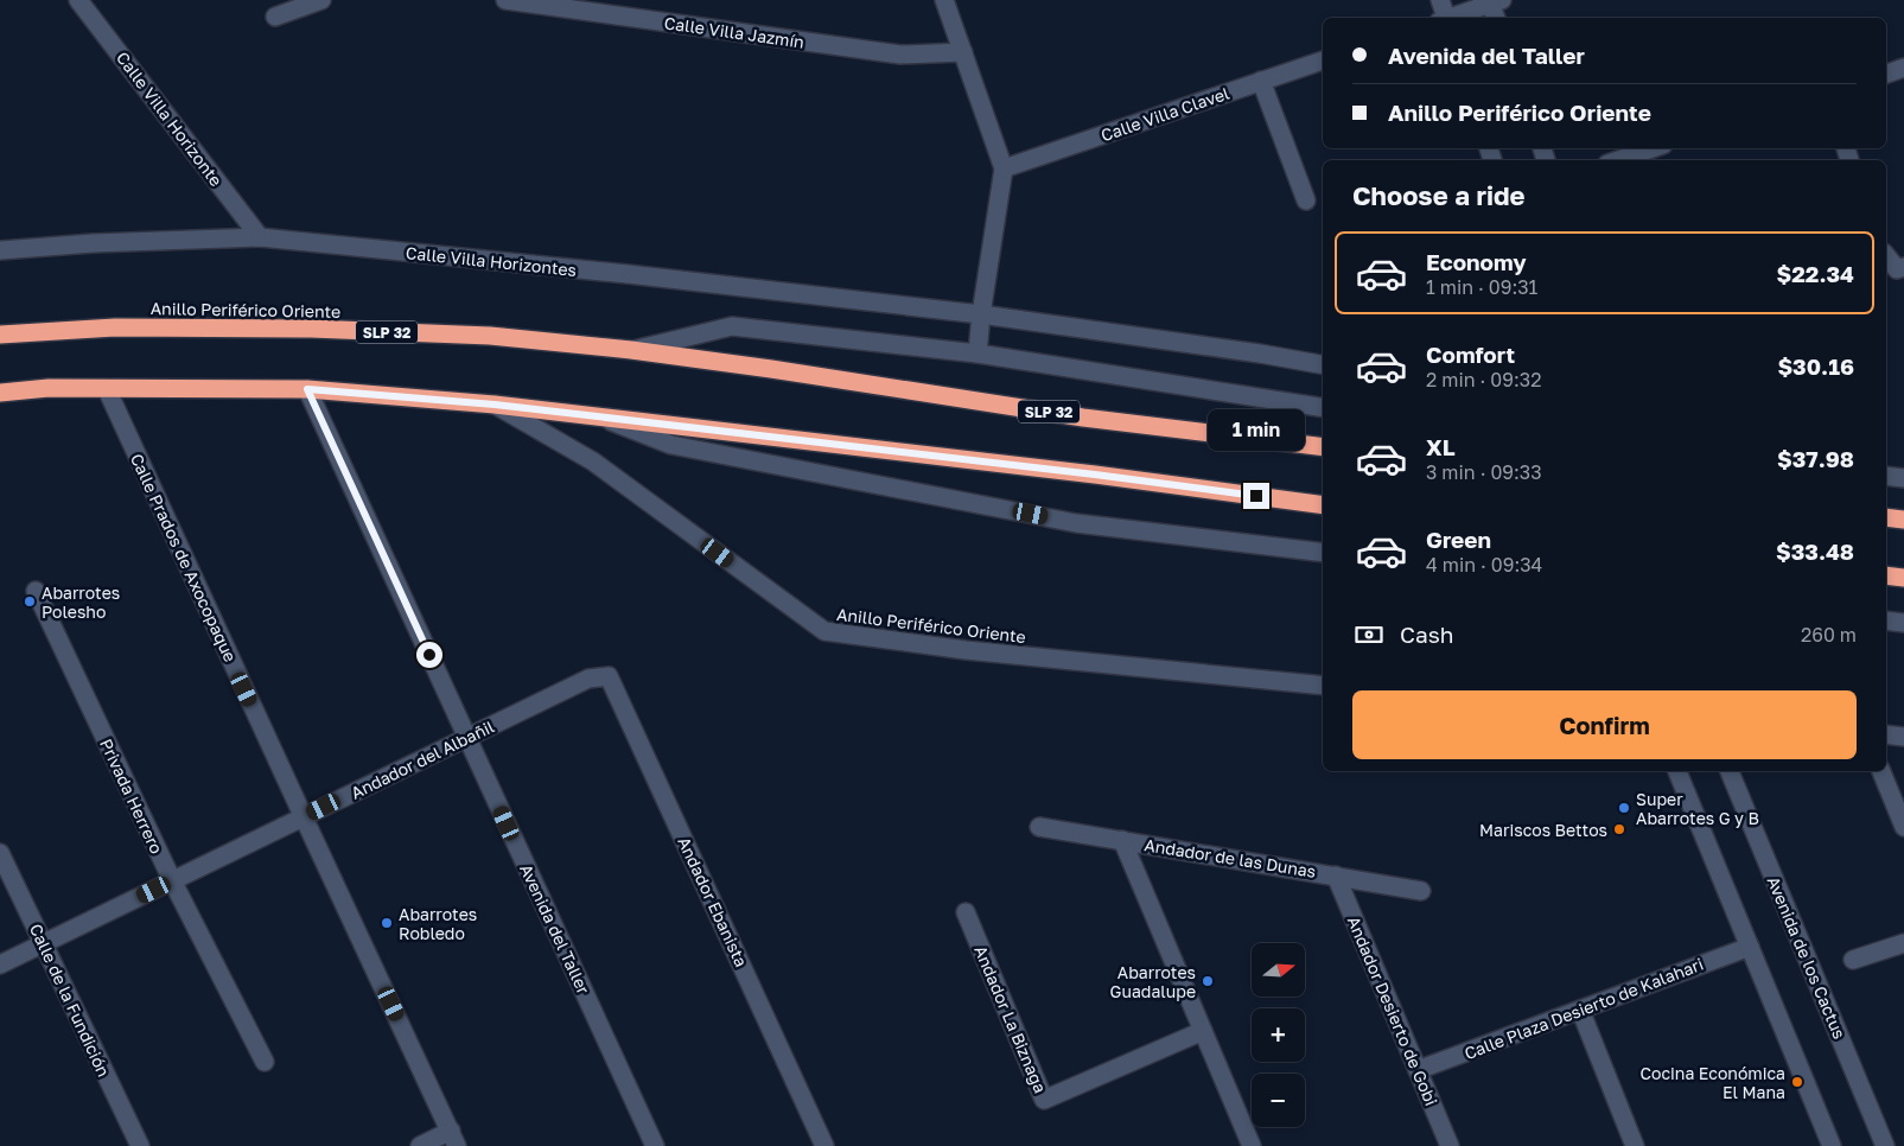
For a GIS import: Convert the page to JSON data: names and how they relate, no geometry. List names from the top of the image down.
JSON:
{
  "streets": {
    "highway": ["Anillo Periférico Oriente", "SLP 32"],
    "street": [
      "Calle Villa Jazmín",
      "Calle Villa Clavel",
      "Calle Villa Horizonte",
      "Calle Villa Horizontes",
      "Calle Prados de Axocopaque",
      "Andador del Albañil",
      "Privada Herrero",
      "Andador de las Dunas",
      "Andador Ebanista",
      "Avenida del Taller",
      "Avenida de los Cactus",
      "Calle de la Fundición",
      "Calle Plaza Desierto de Kalahari",
      "Andador Desierto de Gobi",
      "Andador La Biznaga"
    ]
  },
  "crossings": [
    ["Calle Villa Horizonte", "Calle Villa Horizontes"],
    ["Anillo Periférico Oriente", "Calle Prados de Axocopaque"],
    ["Anillo Periférico Oriente", "Avenida del Taller"],
    ["Calle Prados de Axocopaque", "Andador del Albañil"],
    ["Andador del Albañil", "Privada Herrero"],
    ["Andador del Albañil", "Andador Ebanista"],
    ["Andador del Albañil", "Avenida del Taller"],
    ["Andador del Albañil", "Calle de la Fundición"],
    ["Andador de las Dunas", "Andador Desierto de Gobi"],
    ["Calle Plaza Desierto de Kalahari", "Andador Desierto de Gobi"]
  ],
  "places": [
    "Abarrotes Polesho",
    "Super Abarrotes G y B",
    "Mariscos Bettos",
    "Abarrotes Robledo",
    "Abarrotes Guadalupe",
    "Cocina Económica El Mana"
  ],
  "north": "right",
  "page": {
    "banner": ["Avenida del Taller", "Anillo Periférico Oriente"],
    "heading": "Choose a ride",
    "list": [
      {
        "name": "Economy",
        "note": "1 min · 09:31",
        "value": "$22.34"
      },
      {
        "name": "Comfort",
        "note": "2 min · 09:32",
        "value": "$30.16"
      },
      {
        "name": "XL",
        "note": "3 min · 09:33",
        "value": "$37.98"
      },
      {
        "name": "Green",
        "note": "4 min · 09:34",
        "value": "$33.48"
      }
    ],
    "bubble": "1 min",
    "pay": ["Cash", "260 m"],
    "buttons": "Confirm",
    "map_buttons": ["+", "−"]
  }
}
